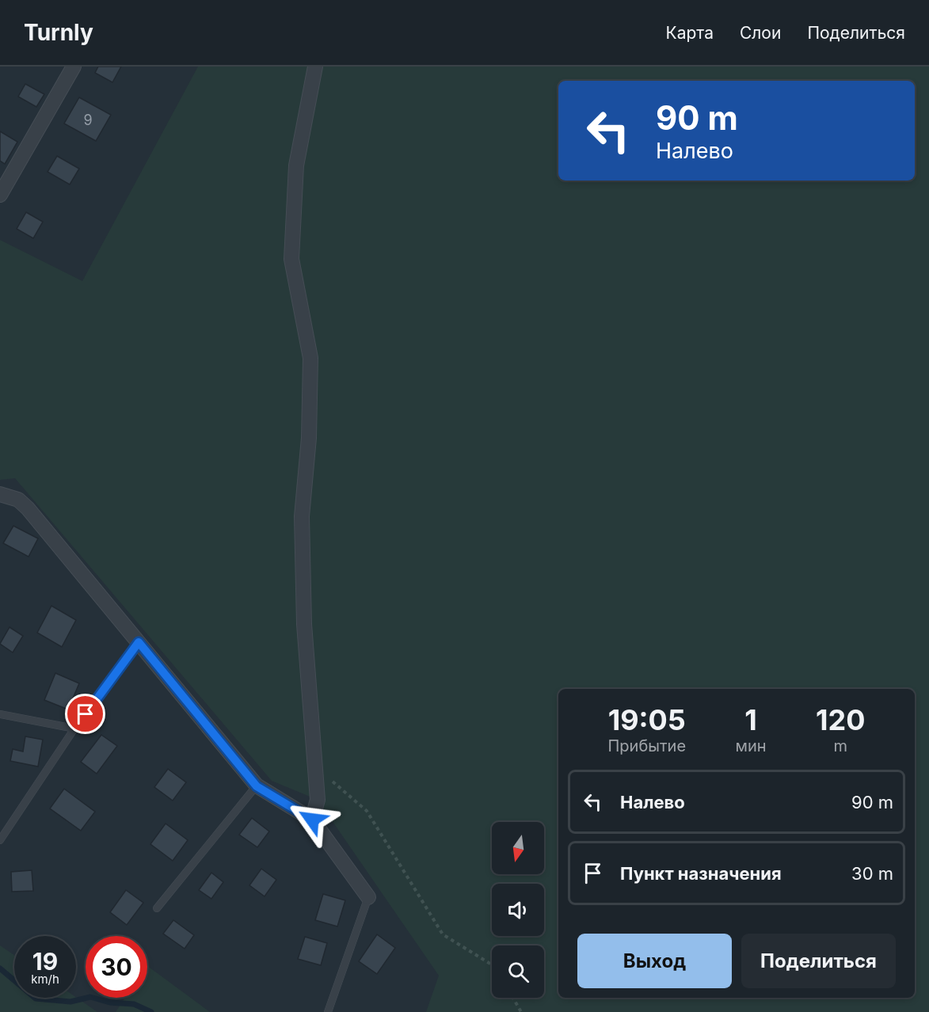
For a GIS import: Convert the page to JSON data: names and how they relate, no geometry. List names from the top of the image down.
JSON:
{
  "house_numbers": ["9"],
  "north": "bottom",
  "page": {
    "header": "Turnly",
    "nav": ["Карта", "Слои", "Поделиться"],
    "turn": ["90 m", "Налево"],
    "eta": [
      "19:05",
      "Прибытие",
      "1",
      "мин",
      "120",
      "m"
    ],
    "list": [
      {
        "name": "Налево",
        "value": "90 m"
      },
      {
        "name": "Пункт назначения",
        "value": "30 m"
      }
    ],
    "buttons": ["Выход", "Поделиться"],
    "speed": "19 km/h",
    "limit": "30"
  }
}
